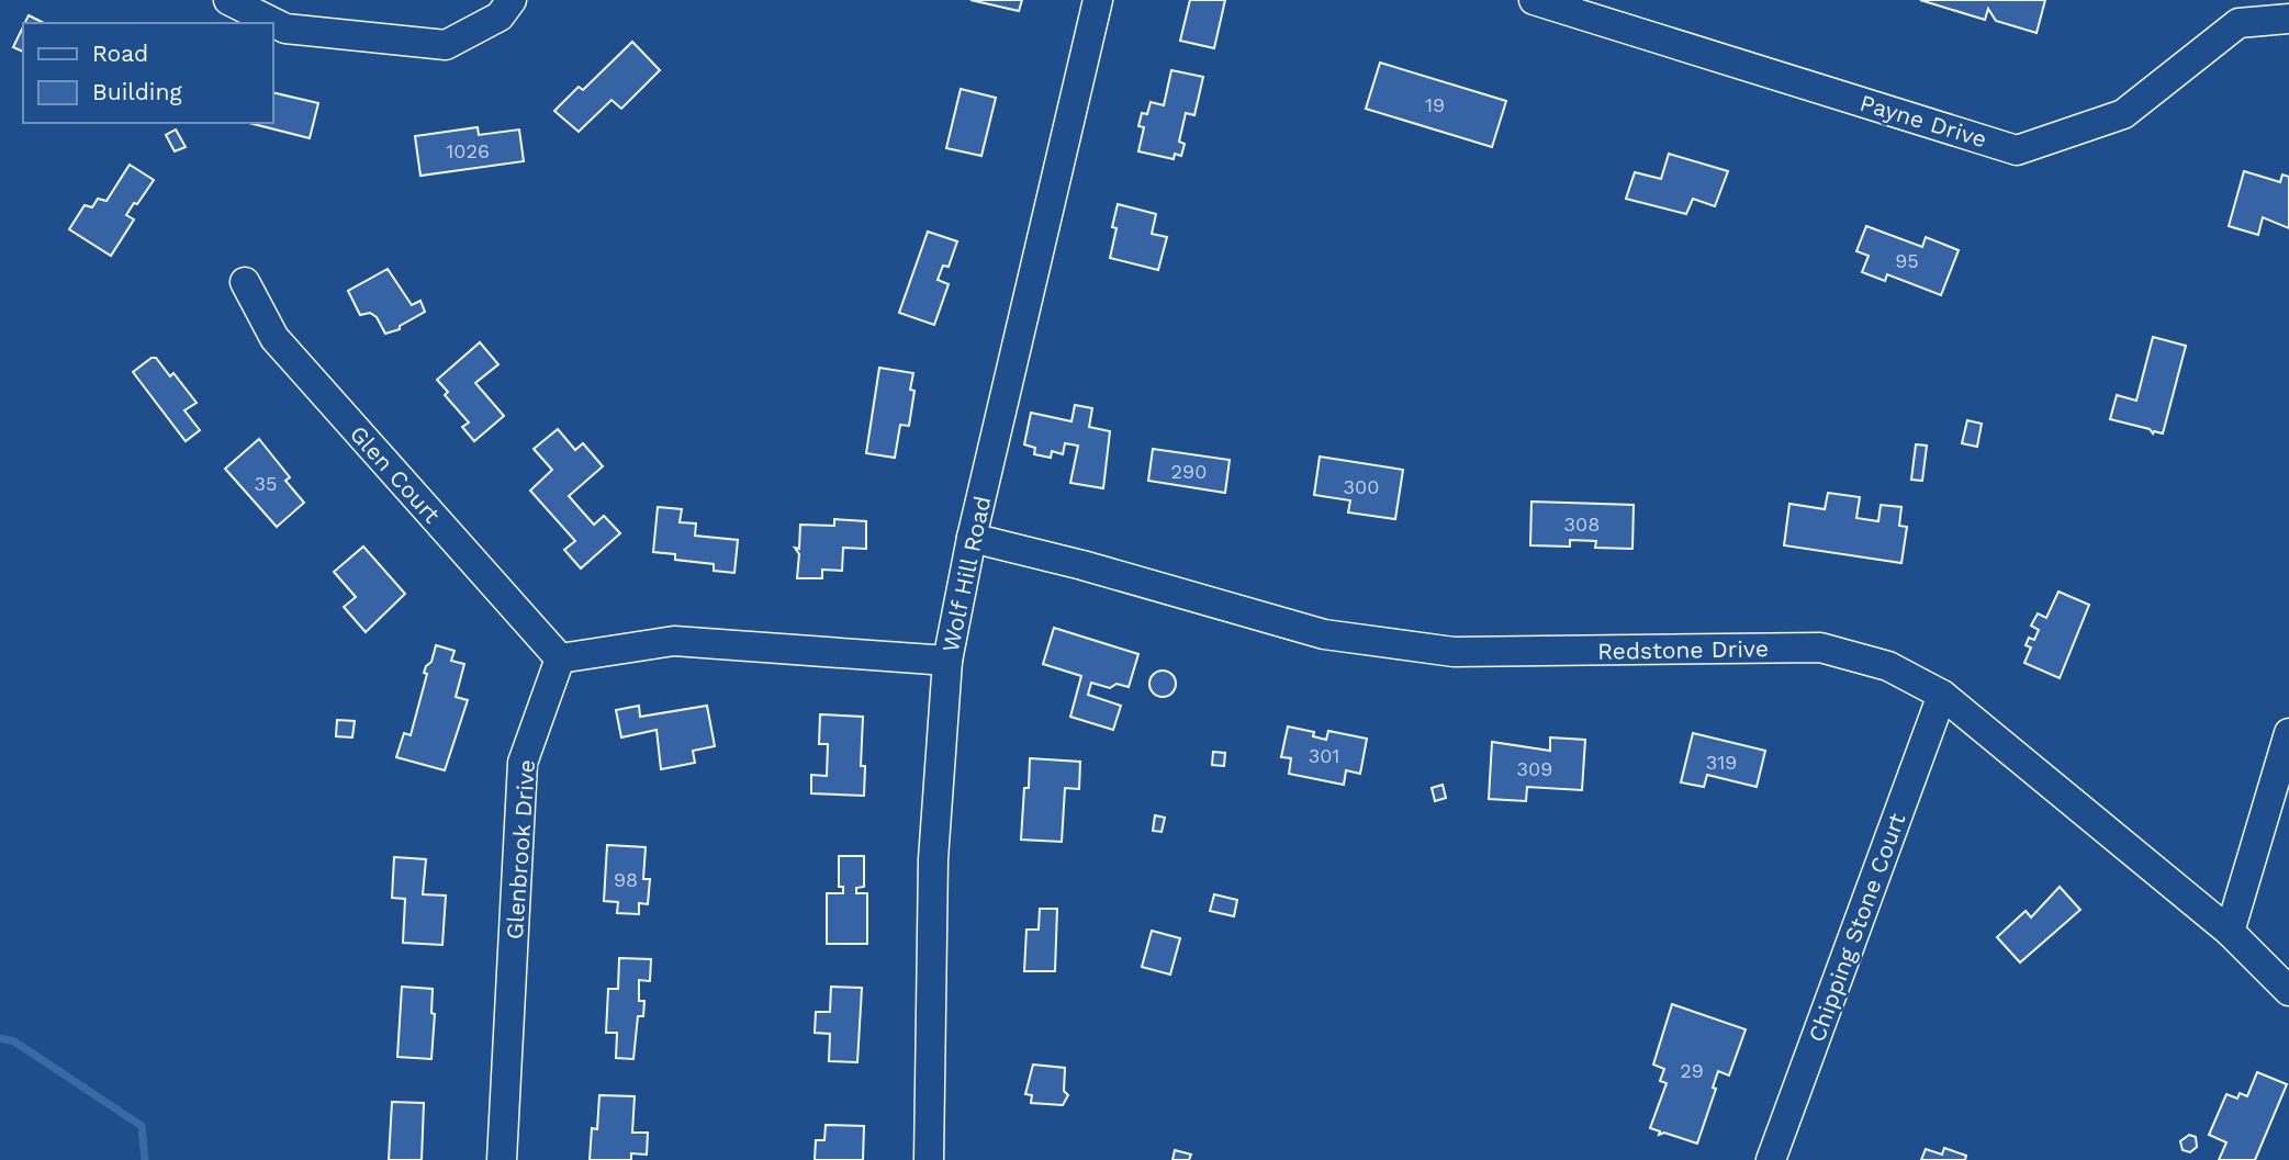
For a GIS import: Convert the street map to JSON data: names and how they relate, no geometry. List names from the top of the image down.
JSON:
{
  "streets": {
    "street": [
      "Payne Drive",
      "Glen Court",
      "Wolf Hill Road",
      "Redstone Drive",
      "Glenbrook Drive",
      "Chipping Stone Court"
    ]
  },
  "crossings": [
    ["Glen Court", "Glenbrook Drive"],
    ["Wolf Hill Road", "Redstone Drive"],
    ["Redstone Drive", "Chipping Stone Court"]
  ],
  "house_numbers": [
    "19",
    "1026",
    "95",
    "290",
    "35",
    "300",
    "308",
    "301",
    "319",
    "309",
    "98",
    "29"
  ],
  "legend": ["Road", "Building"]
}
